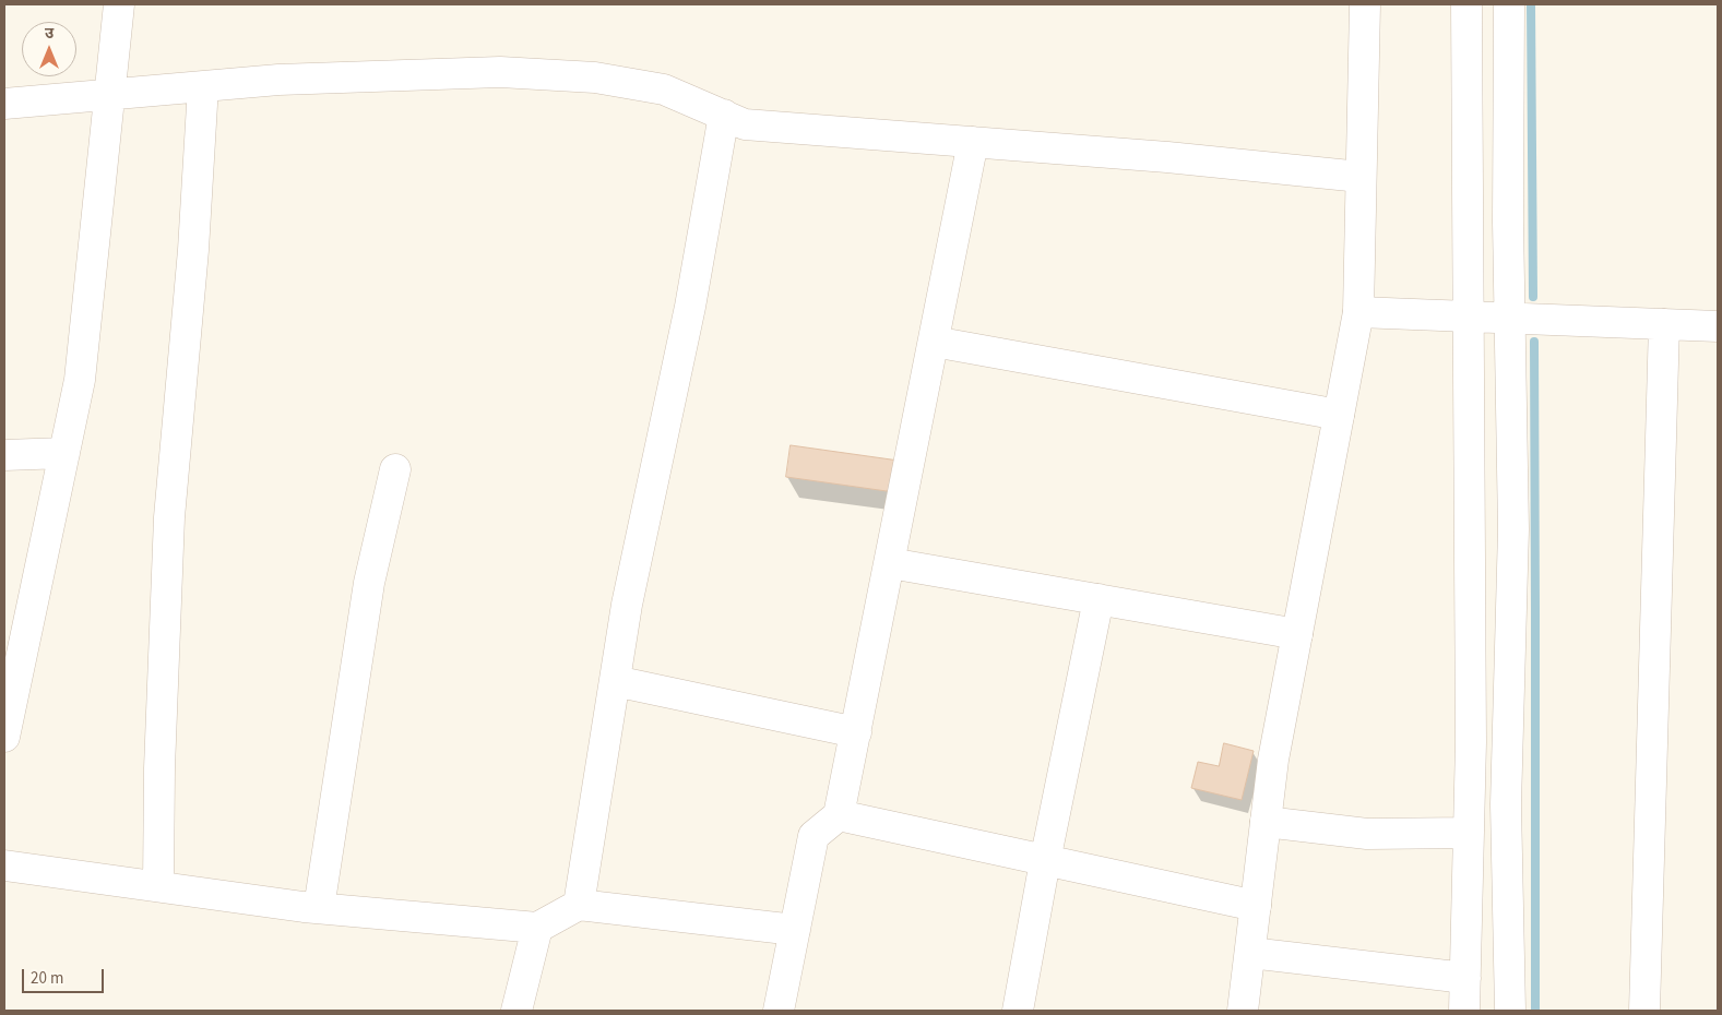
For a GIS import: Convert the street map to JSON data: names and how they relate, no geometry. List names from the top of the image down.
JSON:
{
  "scale_bar": "20 m",
  "north": "top"
}
